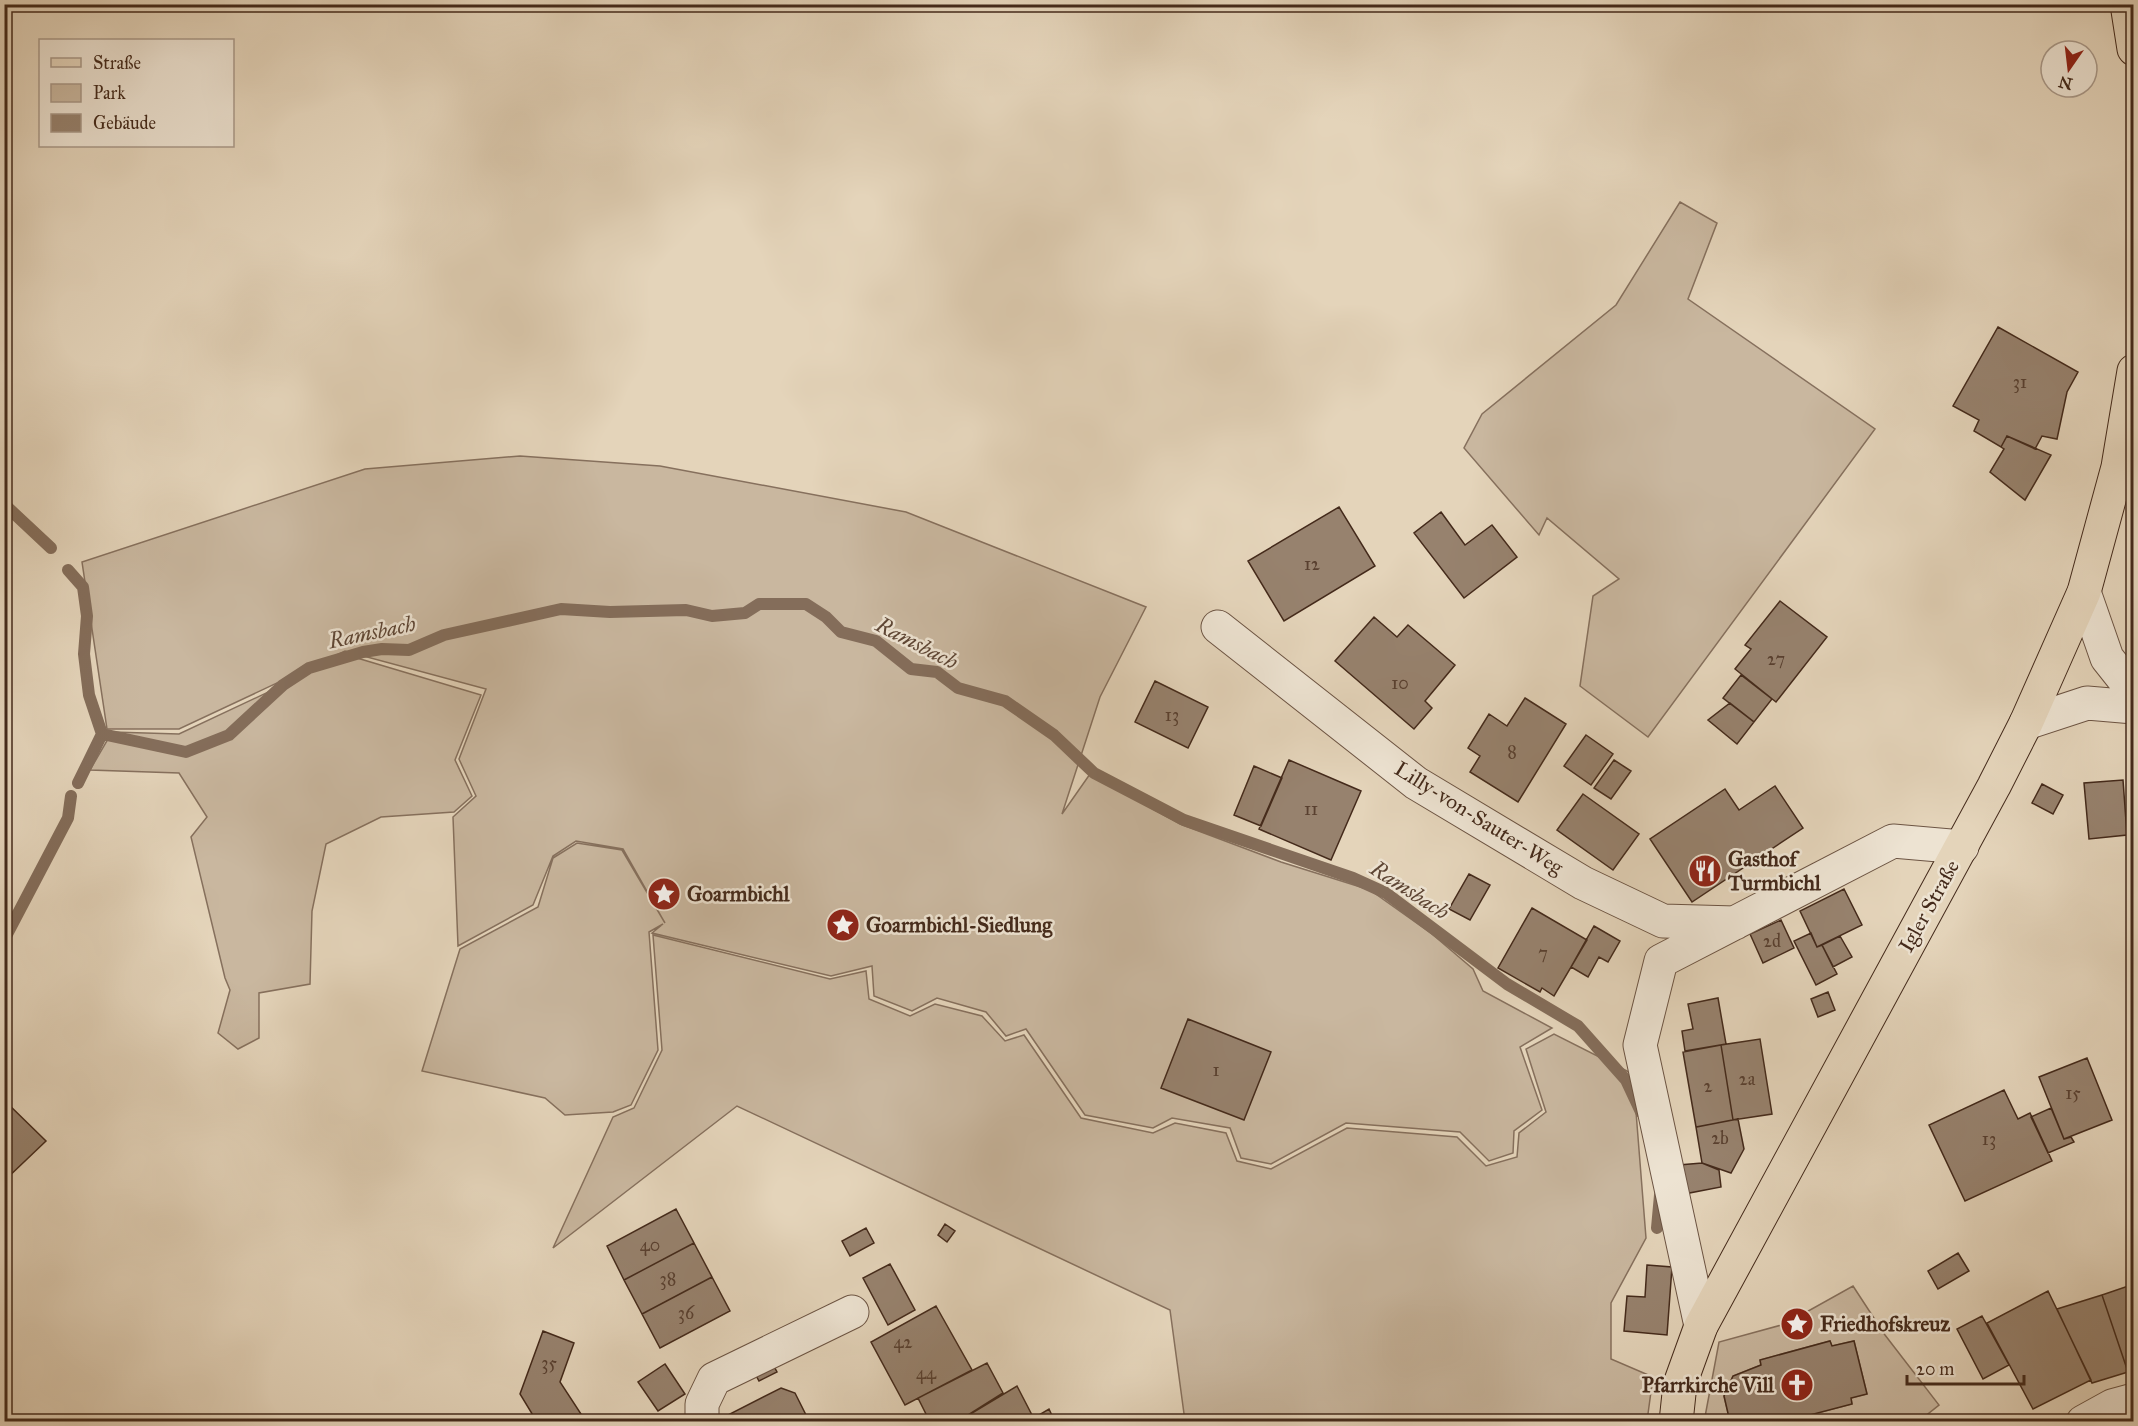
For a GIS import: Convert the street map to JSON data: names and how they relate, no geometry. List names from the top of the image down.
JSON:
{
  "streets": {
    "main road": ["Igler Straße"],
    "street": ["Lilly-von-Sauter-Weg"]
  },
  "crossings": [
    ["Lilly-von-Sauter-Weg", "Igler Straße"]
  ],
  "water": ["Ramsbach"],
  "places": {
    "restaurant": ["Gasthof Turmbichl"],
    "place": ["Goarmbichl", "Goarmbichl-Siedlung", "Friedhofskreuz"],
    "church": ["Pfarrkirche Vill"]
  },
  "house_numbers": [
    "31",
    "12",
    "27",
    "10",
    "13",
    "8",
    "11",
    "2d",
    "7",
    "1",
    "2a",
    "2",
    "15",
    "2b",
    "13",
    "40",
    "38",
    "36",
    "42",
    "35",
    "44"
  ],
  "legend": ["Straße", "Park", "Gebäude"],
  "scale_bar": "20 m",
  "north": "bottom"
}
